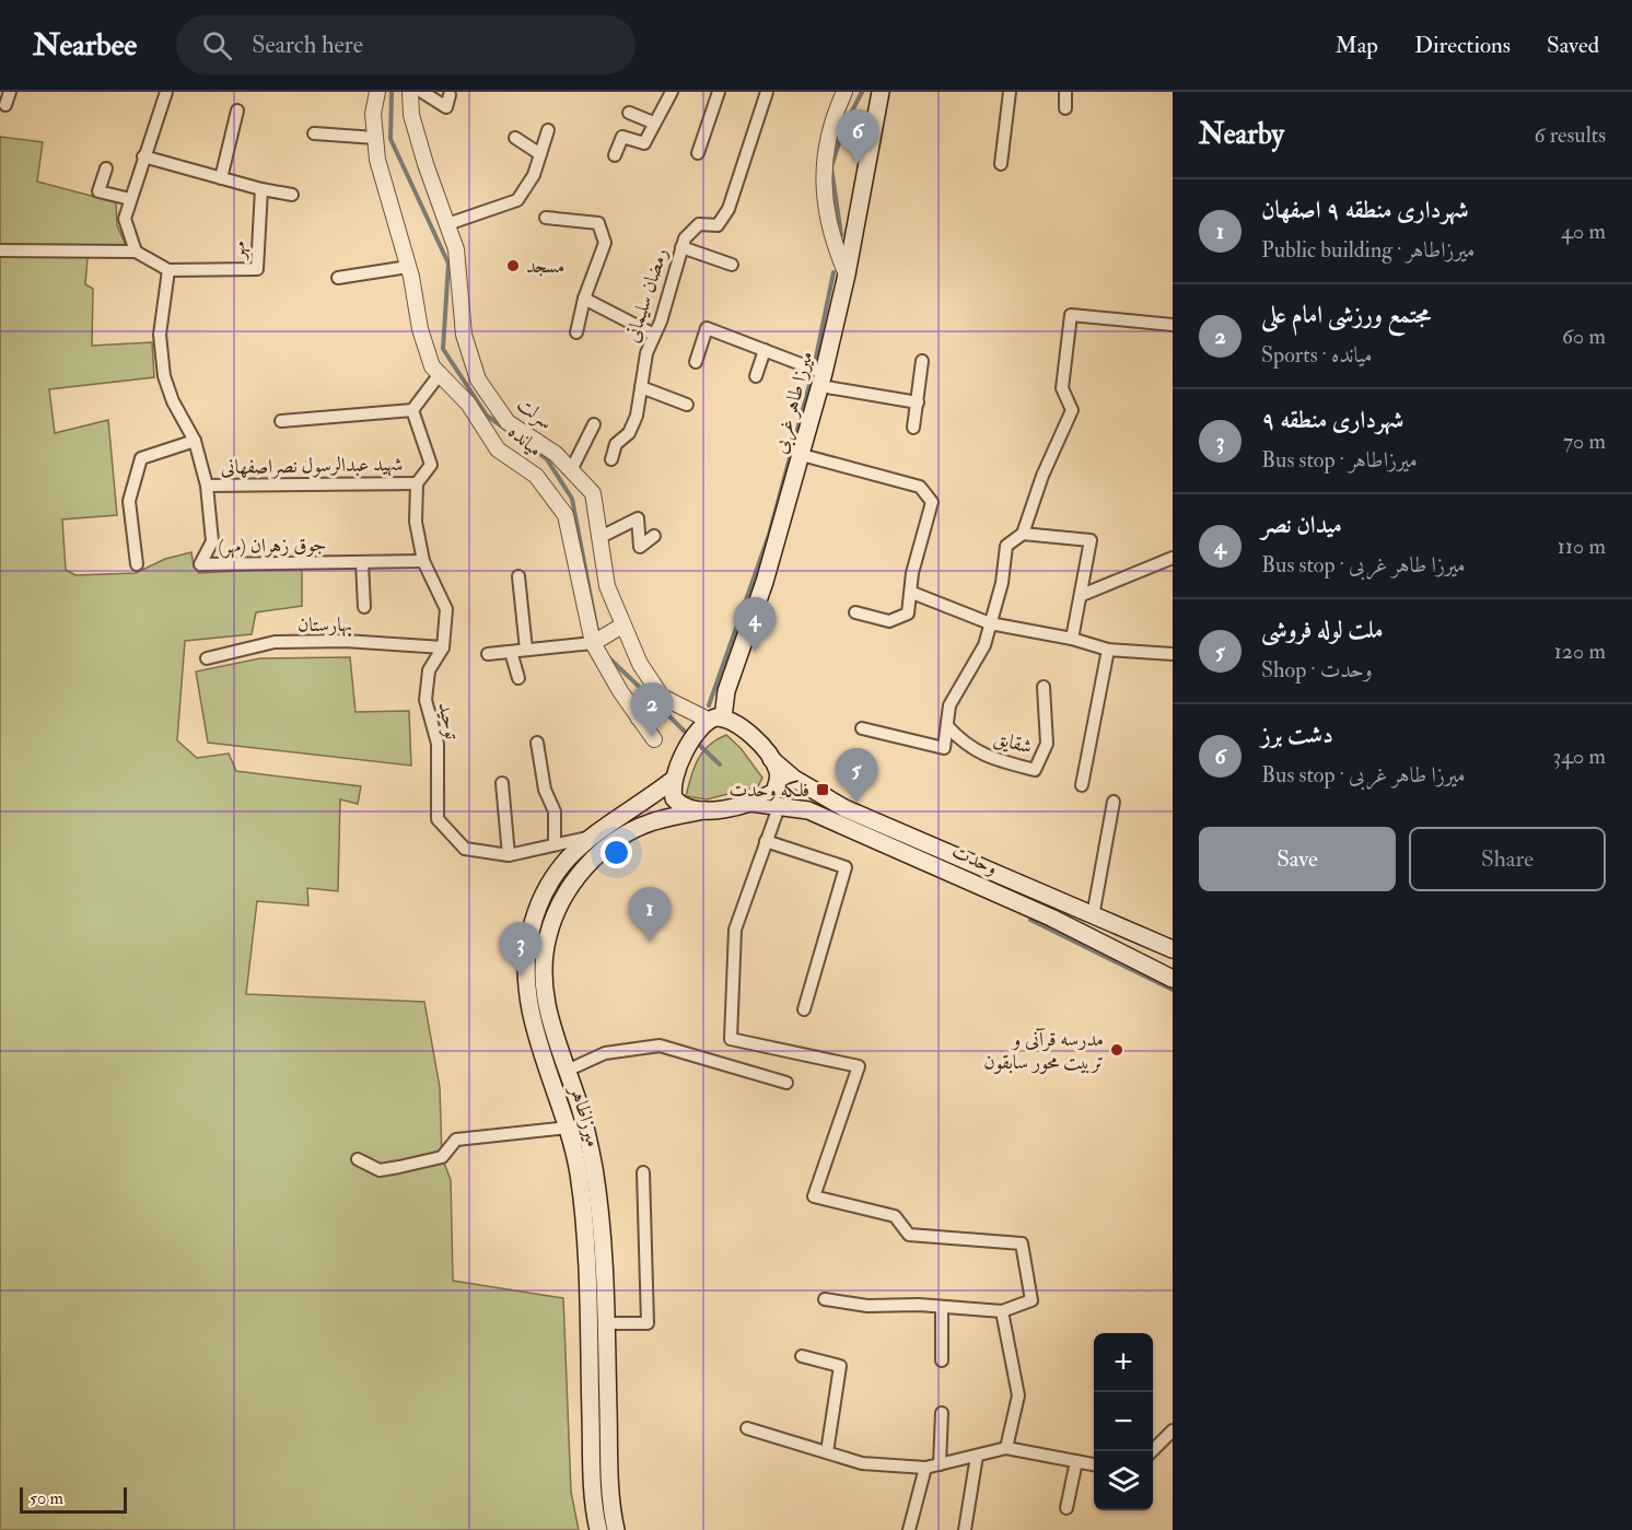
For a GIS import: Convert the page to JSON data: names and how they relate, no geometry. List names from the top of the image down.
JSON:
{
  "streets": {
    "main road": ["میرزا طاهر غربی", "وحدت", "میرزاطاهر"],
    "street": [
      "مهر",
      "رمضان سلیمانی",
      "سرلت",
      "میانده",
      "شهید عبدالرسول نصراصفهانی",
      "جوق زهران (مهر)",
      "بهارستان",
      "توحید",
      "شقایق"
    ]
  },
  "crossings": [
    ["مهر", "جوق زهران (مهر)"],
    ["میرزا طاهر غربی", "سرلت"],
    ["میرزا طاهر غربی", "وحدت"],
    ["میرزا طاهر غربی", "میرزاطاهر"],
    ["سرلت", "وحدت"],
    ["سرلت", "میرزاطاهر"],
    ["شهید عبدالرسول نصراصفهانی", "جوق زهران (مهر)"],
    ["شهید عبدالرسول نصراصفهانی", "توحید"],
    ["جوق زهران (مهر)", "توحید"],
    ["بهارستان", "توحید"],
    ["توحید", "میرزاطاهر"],
    ["وحدت", "میرزاطاهر"]
  ],
  "places": {
    "other": ["مسجد", "مدرسه قرآنی و تربیت محور سابقون"],
    "transit": ["فلکه وحدت"]
  },
  "scale_bar": "50 m",
  "page": {
    "header": "Nearbee",
    "search": "Search here",
    "nav": ["Map", "Directions", "Saved"],
    "heading": ["Nearby", "6 results"],
    "pins": [
      "6",
      "4",
      "2",
      "5",
      "1",
      "3"
    ],
    "list": [
      {
        "mark": "1",
        "name": "شهرداری منطقه ۹ اصفهان",
        "note": "Public building · میرزاطاهر",
        "value": "40 m"
      },
      {
        "mark": "2",
        "name": "مجتمع ورزشی امام علی",
        "note": "Sports · میانده",
        "value": "60 m"
      },
      {
        "mark": "3",
        "name": "شهرداری منطقه ۹",
        "note": "Bus stop · میرزاطاهر",
        "value": "70 m"
      },
      {
        "mark": "4",
        "name": "میدان نصر",
        "note": "Bus stop · میرزا طاهر غربی",
        "value": "110 m"
      },
      {
        "mark": "5",
        "name": "ملت لوله فروشی",
        "note": "Shop · وحدت",
        "value": "120 m"
      },
      {
        "mark": "6",
        "name": "دشت برز",
        "note": "Bus stop · میرزا طاهر غربی",
        "value": "340 m"
      }
    ],
    "buttons": ["Save", "Share"],
    "map_buttons": ["+", "−"],
    "scale": "50 m"
  }
}
